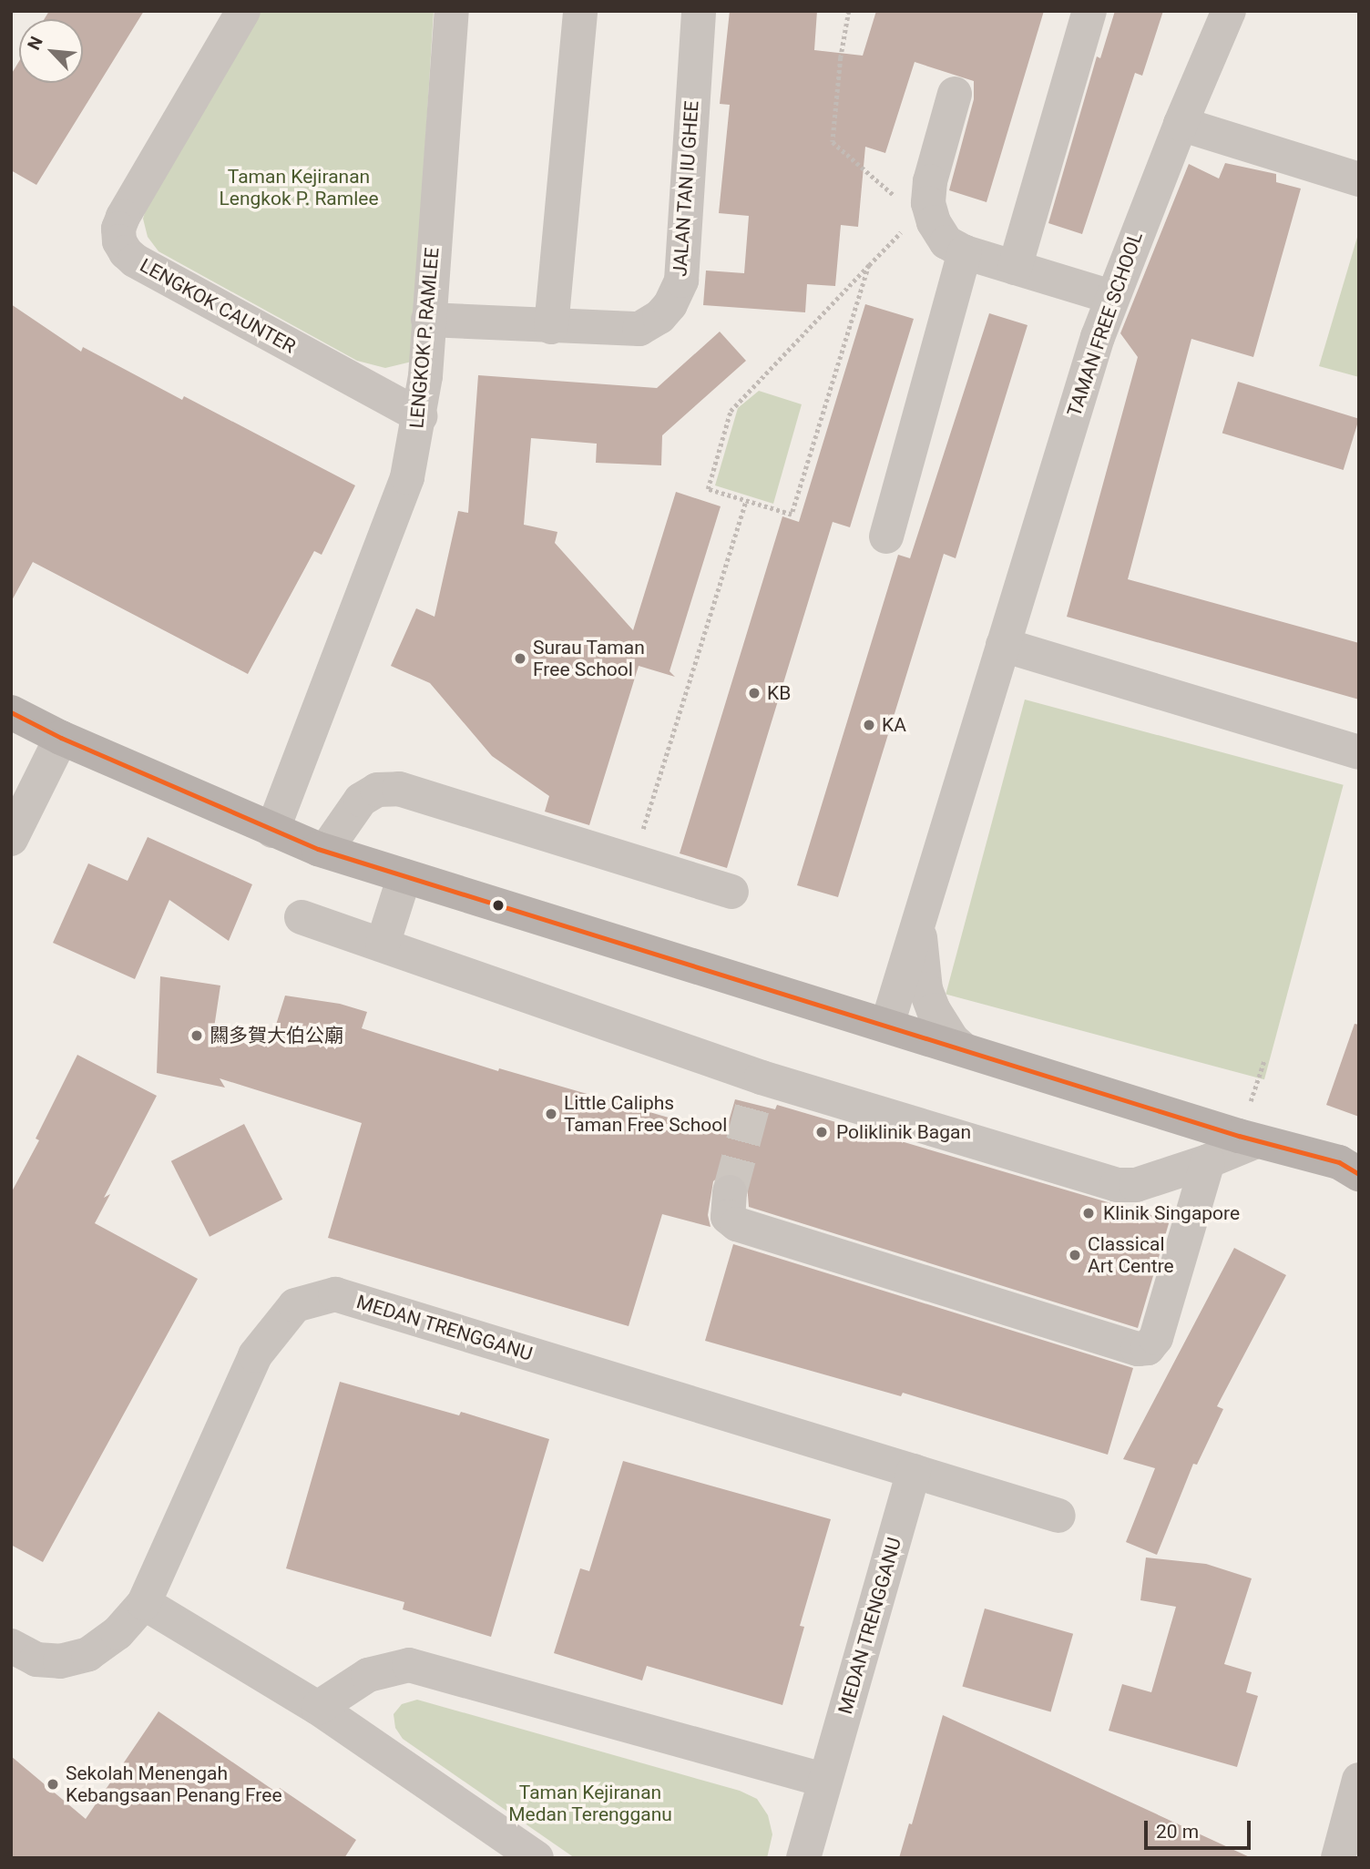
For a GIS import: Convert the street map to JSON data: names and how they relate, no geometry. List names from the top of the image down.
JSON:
{
  "streets": {
    "street": [
      "JALAN TAN IU GHEE",
      "LENGKOK CAUNTER",
      "TAMAN FREE SCHOOL",
      "LENGKOK P. RAMLEE",
      "MEDAN TRENGGANU"
    ]
  },
  "crossings": [
    ["JALAN TAN IU GHEE", "LENGKOK P. RAMLEE"],
    ["LENGKOK CAUNTER", "LENGKOK P. RAMLEE"]
  ],
  "parks": ["Taman Kejiranan Lengkok P. Ramlee", "Taman Kejiranan Medan Terengganu"],
  "places": [
    "Surau Taman Free School",
    "KB",
    "KA",
    "闗多賀大伯公廟",
    "Little Caliphs Taman Free School",
    "Poliklinik Bagan",
    "Klinik Singapore",
    "Classical Art Centre",
    "Sekolah Menengah Kebangsaan Penang Free"
  ],
  "scale_bar": "20 m",
  "north": "top left"
}
